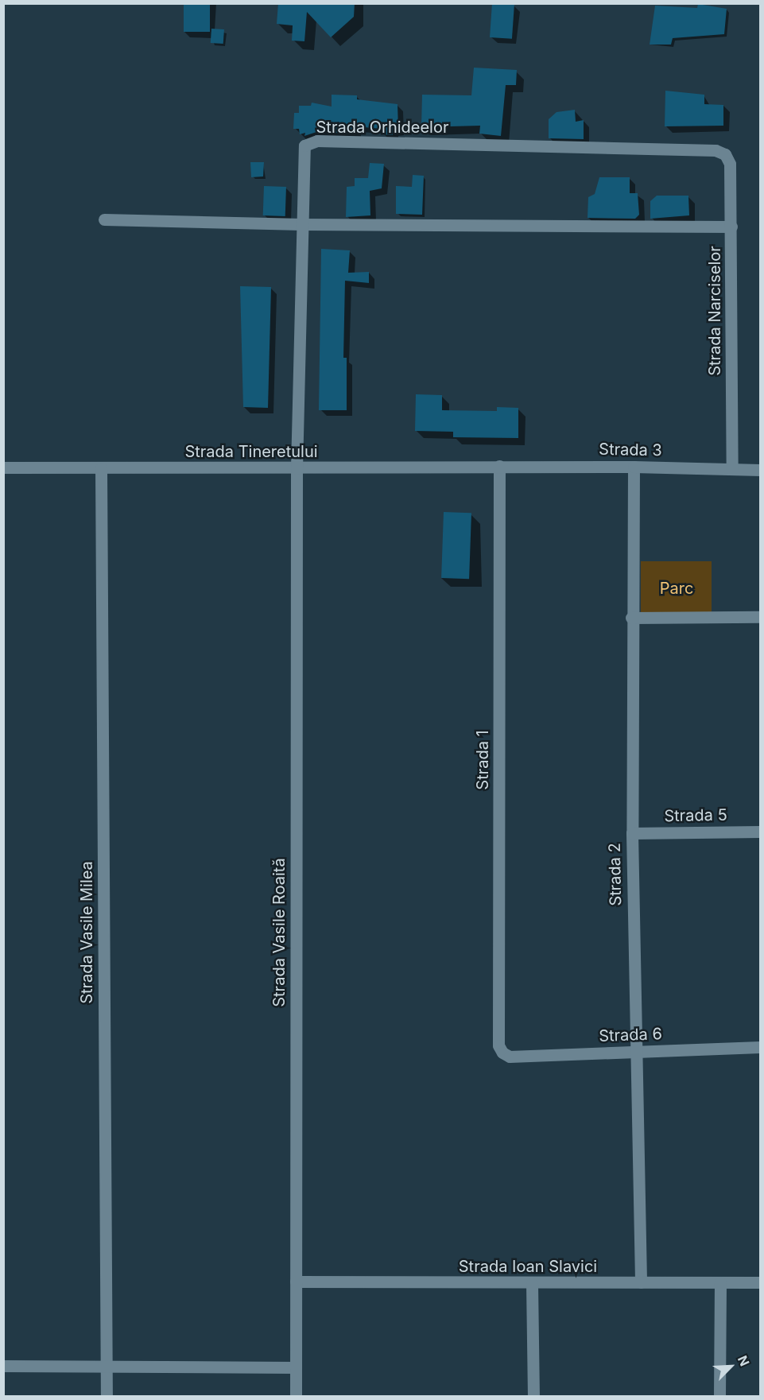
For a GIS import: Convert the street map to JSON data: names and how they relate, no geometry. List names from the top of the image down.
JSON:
{
  "streets": {
    "street": [
      "Strada Orhideelor",
      "Strada Narciselor",
      "Strada 3",
      "Strada Tineretului",
      "Strada 1",
      "Strada 5",
      "Strada 2",
      "Strada Vasile Milea",
      "Strada Vasile Roaită",
      "Strada 6",
      "Strada Ioan Slavici"
    ]
  },
  "crossings": [
    ["Strada Orhideelor", "Strada Narciselor"],
    ["Strada Orhideelor", "Strada Tineretului"],
    ["Strada Orhideelor", "Strada Vasile Roaită"],
    ["Strada Narciselor", "Strada 3"],
    ["Strada 3", "Strada Tineretului"],
    ["Strada 3", "Strada 1"],
    ["Strada 3", "Strada 2"],
    ["Strada Tineretului", "Strada 1"],
    ["Strada Tineretului", "Strada Vasile Milea"],
    ["Strada Tineretului", "Strada Vasile Roaită"],
    ["Strada 1", "Strada 6"],
    ["Strada 5", "Strada 2"],
    ["Strada 2", "Strada 6"],
    ["Strada 2", "Strada Ioan Slavici"],
    ["Strada Vasile Roaită", "Strada Ioan Slavici"]
  ],
  "parks": ["Parc"],
  "north": "top right"
}
